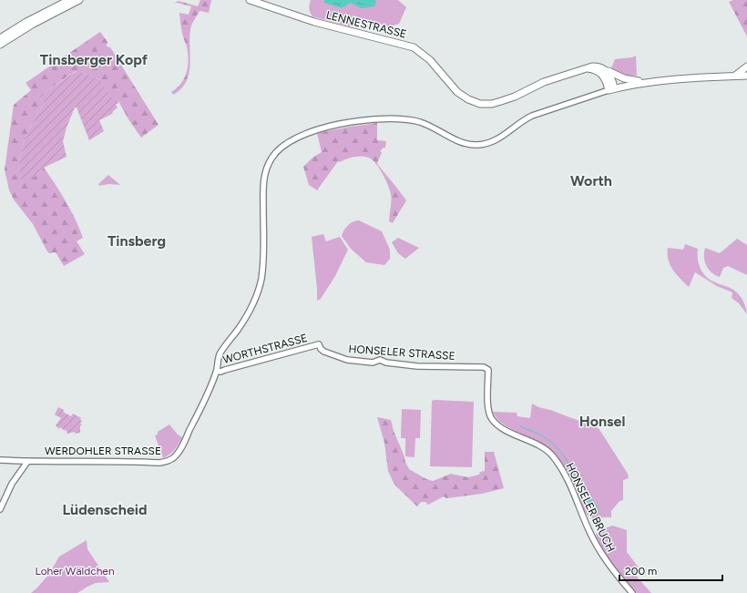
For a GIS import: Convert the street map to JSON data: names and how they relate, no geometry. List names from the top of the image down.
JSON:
{
  "streets": {
    "main road": ["LENNESTRASSE"],
    "street": [
      "WORTHSTRASSE",
      "HONSELER STRASSE",
      "WERDOHLER STRASSE",
      "HONSELER BRUCH"
    ]
  },
  "crossings": [
    ["WORTHSTRASSE", "HONSELER STRASSE"],
    ["WORTHSTRASSE", "WERDOHLER STRASSE"],
    ["HONSELER STRASSE", "HONSELER BRUCH"]
  ],
  "districts": [
    "Tinsberger Kopf",
    "Worth",
    "Tinsberg",
    "Honsel",
    "Lüdenscheid"
  ],
  "parks": ["Loher Wäldchen"],
  "scale_bar": "200 m"
}
